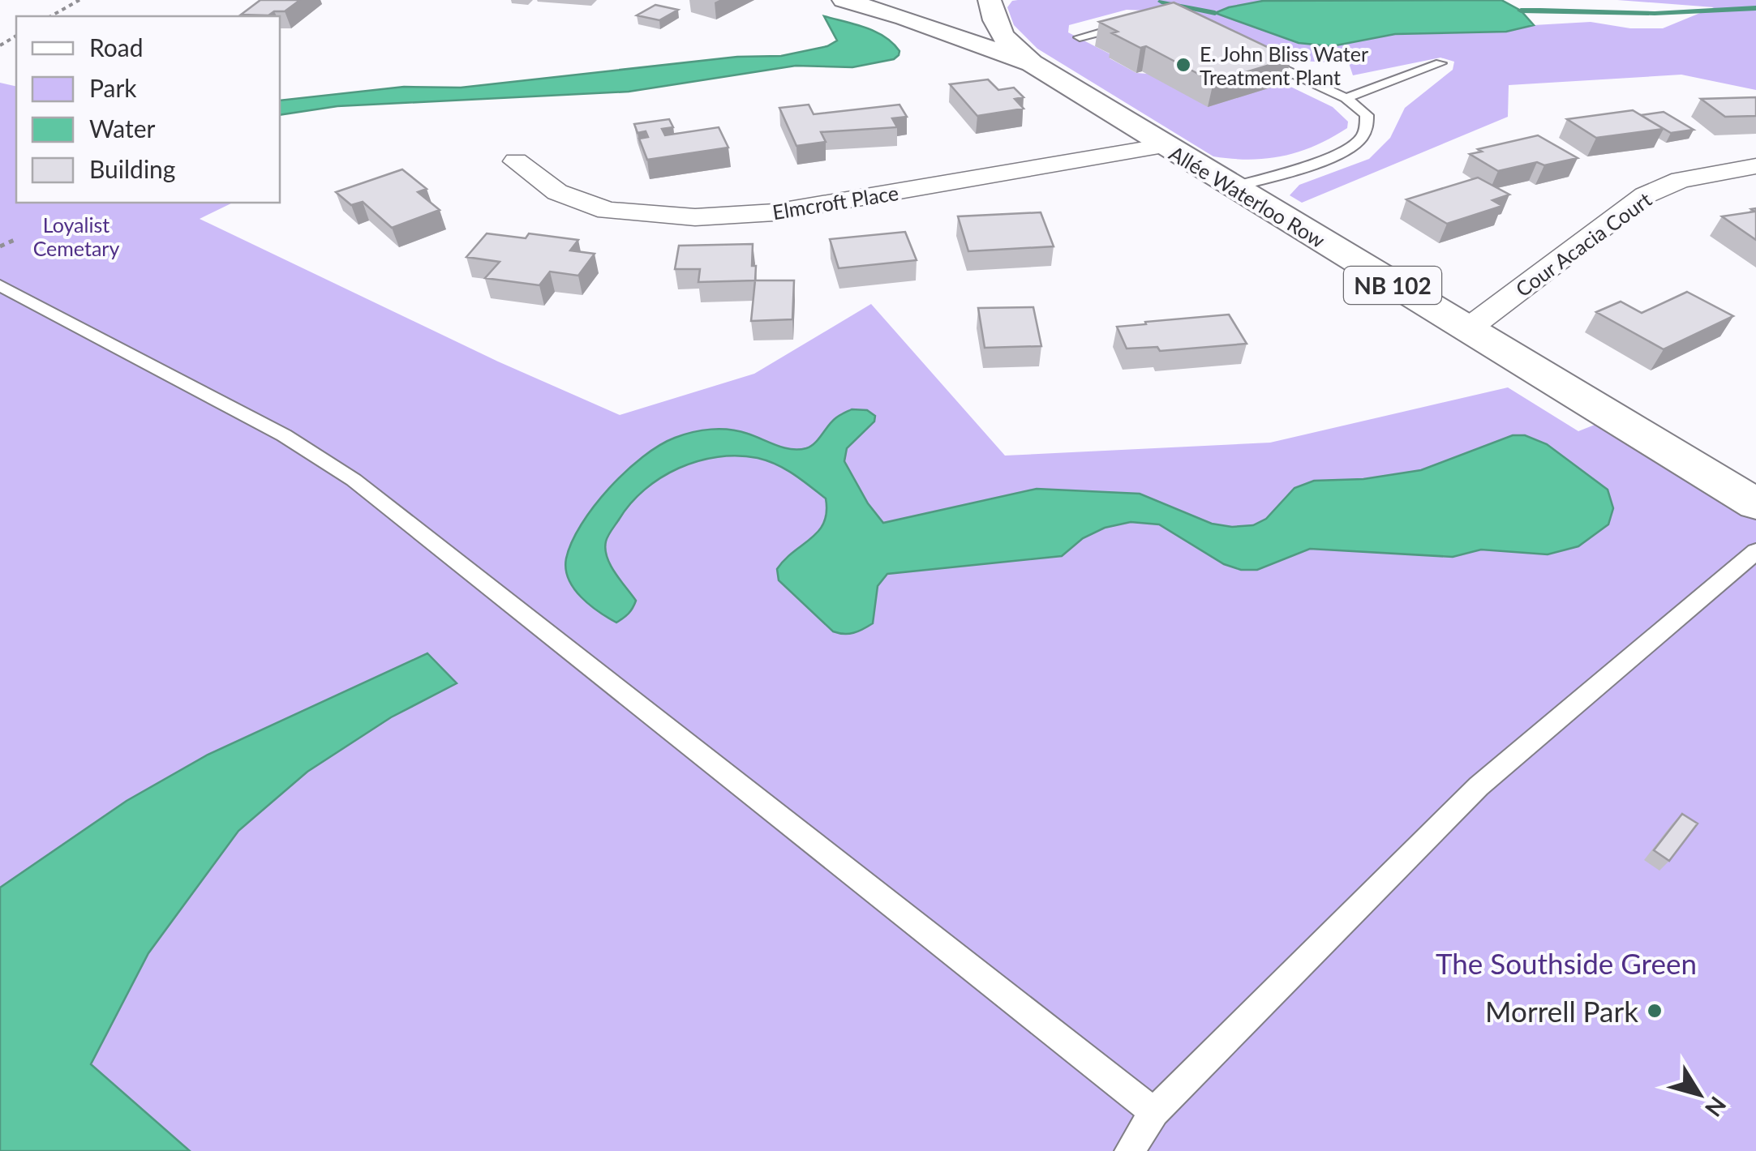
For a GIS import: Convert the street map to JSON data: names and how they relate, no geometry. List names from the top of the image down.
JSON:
{
  "streets": {
    "main road": ["Allée Waterloo Row", "NB 102"],
    "street": ["Elmcroft Place", "Cour Acacia Court"]
  },
  "crossings": [
    ["Allée Waterloo Row", "Elmcroft Place"],
    ["Allée Waterloo Row", "Cour Acacia Court"],
    ["Allée Waterloo Row", "NB 102"]
  ],
  "parks": ["Loyalist Cemetary", "The Southside Green"],
  "places": ["E. John Bliss Water Treatment Plant", "Morrell Park"],
  "legend": [
    "Road",
    "Park",
    "Water",
    "Building"
  ],
  "north": "bottom right"
}
